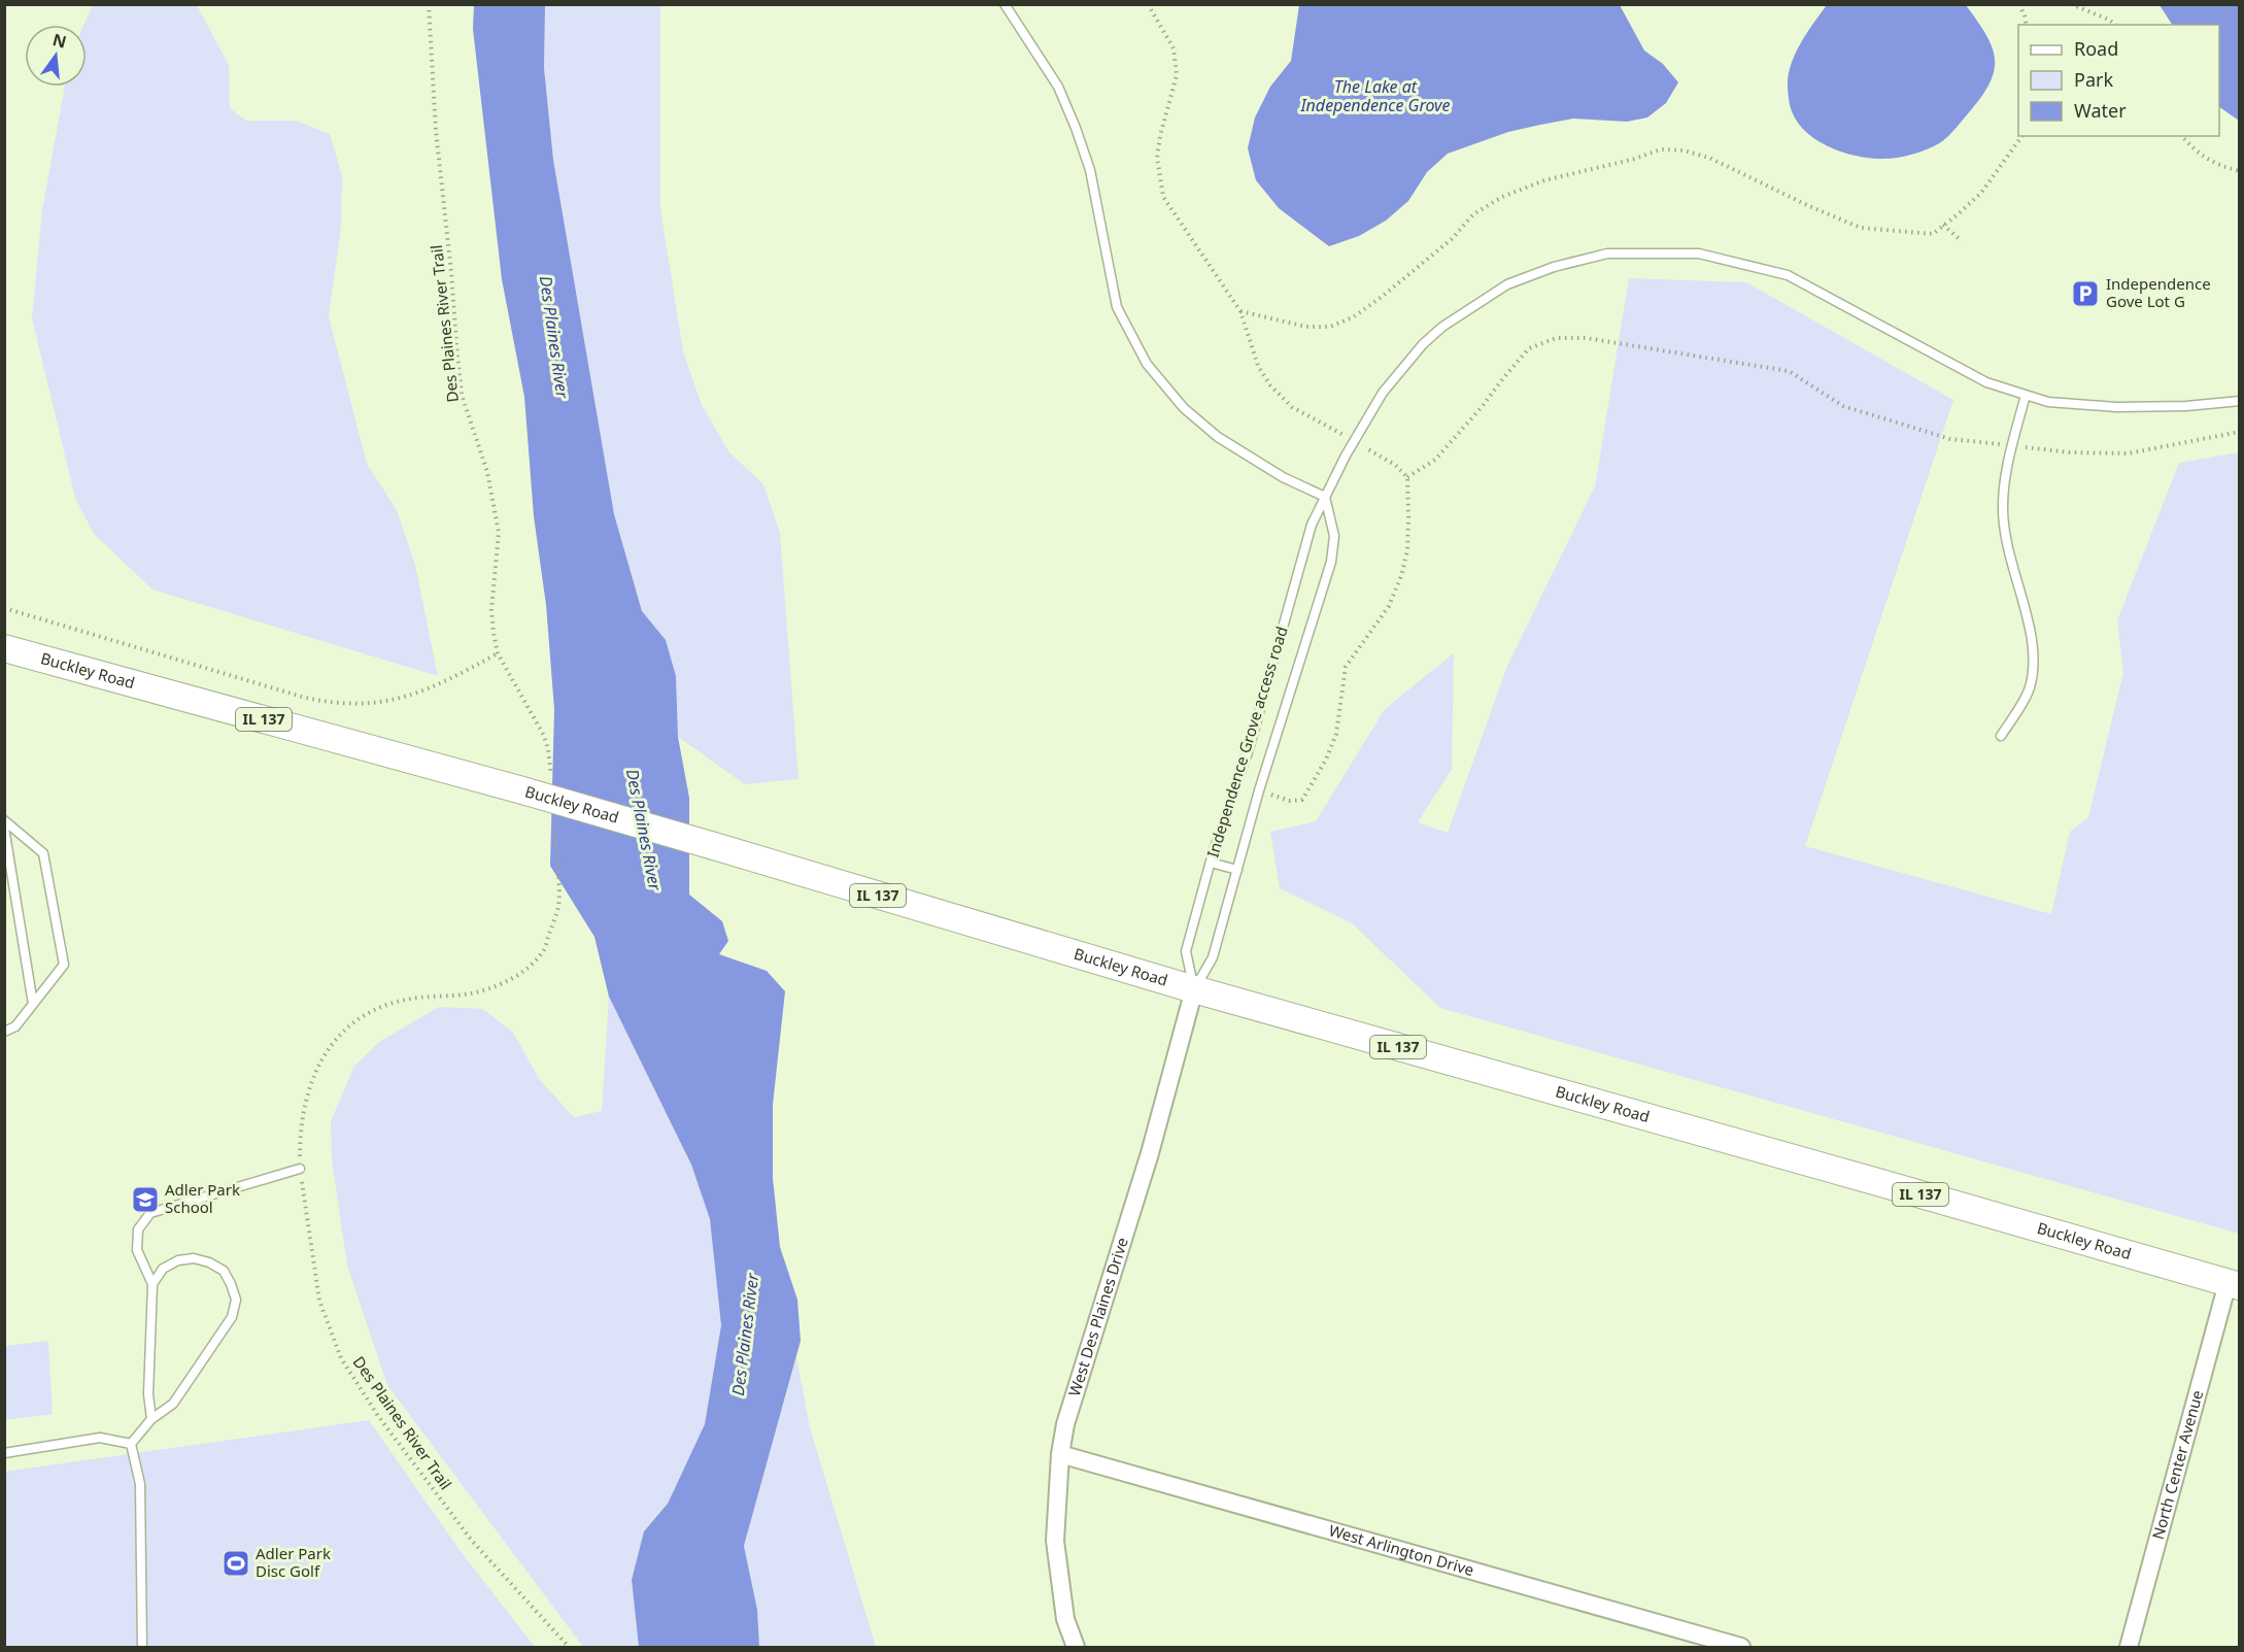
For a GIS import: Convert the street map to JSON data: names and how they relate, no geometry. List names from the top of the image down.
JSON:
{
  "streets": {
    "main road": ["Buckley Road", "IL 137"],
    "street": ["West Des Plaines Drive", "North Center Avenue", "West Arlington Drive"],
    "lane": ["Independence Grove access road"],
    "path": ["Des Plaines River Trail"]
  },
  "crossings": [
    ["Buckley Road", "Independence Grove access road"],
    ["Buckley Road", "West Des Plaines Drive"],
    ["Buckley Road", "North Center Avenue"],
    ["Independence Grove access road", "West Des Plaines Drive"],
    ["West Des Plaines Drive", "West Arlington Drive"]
  ],
  "water": ["The Lake at Independence Grove", "Des Plaines River"],
  "places": {
    "parking": ["Independence Gove Lot G"],
    "school or university": ["Adler Park School"],
    "sports": ["Adler Park Disc Golf"]
  },
  "legend": ["Road", "Park", "Water"],
  "north": "top"
}
